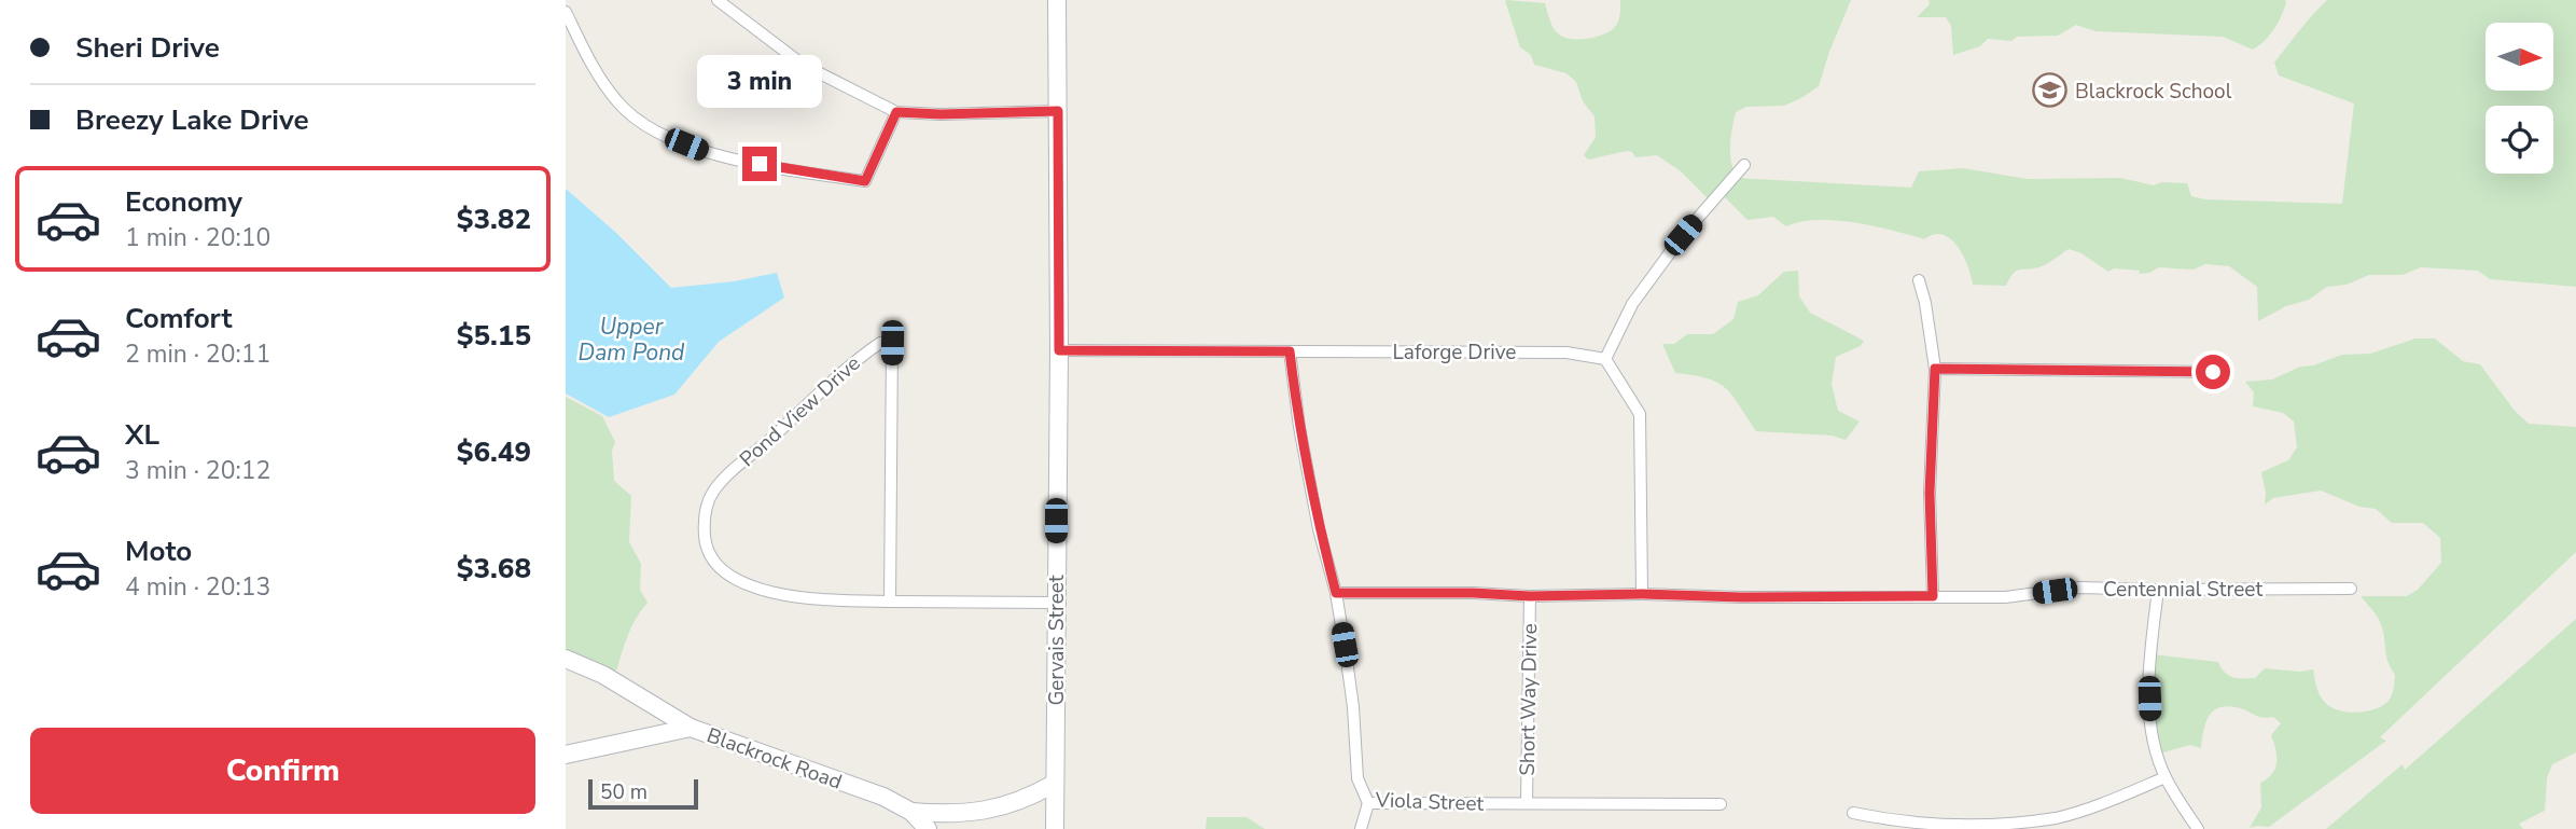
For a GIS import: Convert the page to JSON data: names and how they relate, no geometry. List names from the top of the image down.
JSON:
{
  "streets": {
    "street": [
      "Laforge Drive",
      "Pond View Drive",
      "Centennial Street",
      "Gervais Street",
      "Short Way Drive",
      "Blackrock Road",
      "Viola Street"
    ]
  },
  "crossings": [
    ["Laforge Drive", "Gervais Street"],
    ["Laforge Drive", "Viola Street"],
    ["Pond View Drive", "Gervais Street"],
    ["Centennial Street", "Short Way Drive"],
    ["Centennial Street", "Viola Street"],
    ["Short Way Drive", "Viola Street"]
  ],
  "water": ["Upper Dam Pond"],
  "places": {
    "school or university": ["Blackrock School"]
  },
  "scale_bar": "50 m",
  "north": "right",
  "page": {
    "banner": ["Sheri Drive", "Breezy Lake Drive"],
    "bubble": "3 min",
    "list": [
      {
        "name": "Economy",
        "note": "1 min · 20:10",
        "value": "$3.82"
      },
      {
        "name": "Comfort",
        "note": "2 min · 20:11",
        "value": "$5.15"
      },
      {
        "name": "XL",
        "note": "3 min · 20:12",
        "value": "$6.49"
      },
      {
        "name": "Moto",
        "note": "4 min · 20:13",
        "value": "$3.68"
      }
    ],
    "buttons": "Confirm",
    "scale": "50 m"
  }
}
